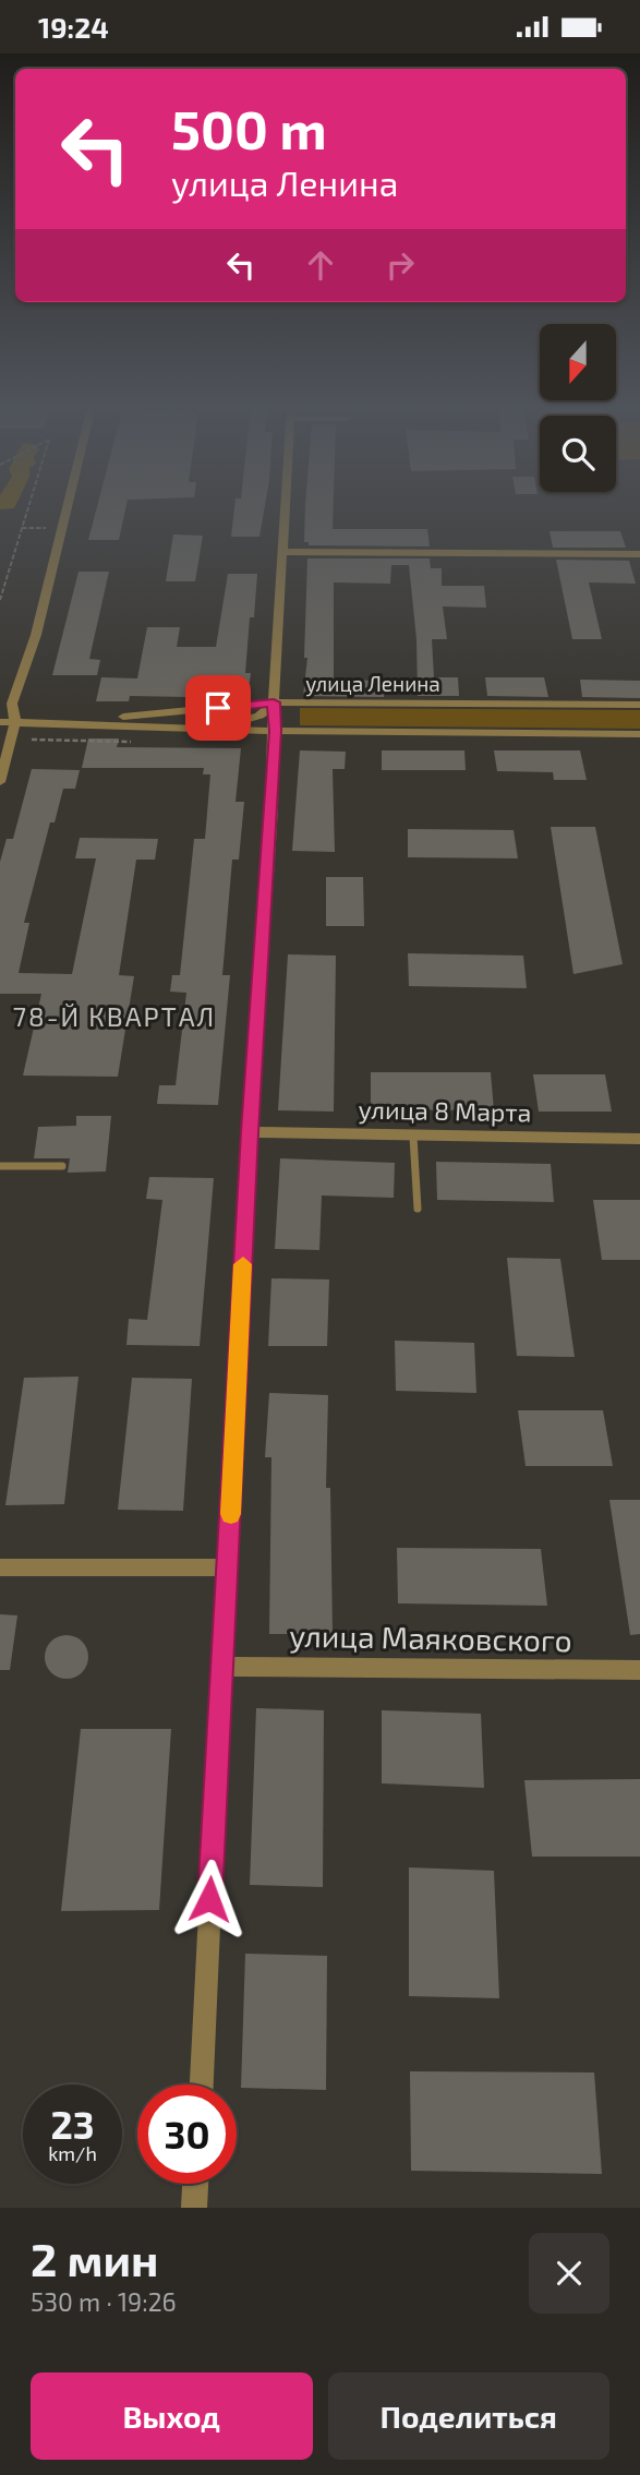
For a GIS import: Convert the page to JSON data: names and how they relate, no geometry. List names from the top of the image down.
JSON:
{
  "streets": {
    "street": ["улица Ленина", "улица 8 Марта", "улица Маяковского"]
  },
  "districts": ["78-Й КВАРТАЛ"],
  "north": "bottom",
  "page": {
    "status": "19:24",
    "turn": ["500 m", "улица Ленина"],
    "speed": "23 km/h",
    "limit": "30",
    "heading": ["2 мин", "530 m · 19:26"],
    "buttons": ["Выход", "Поделиться"]
  }
}
